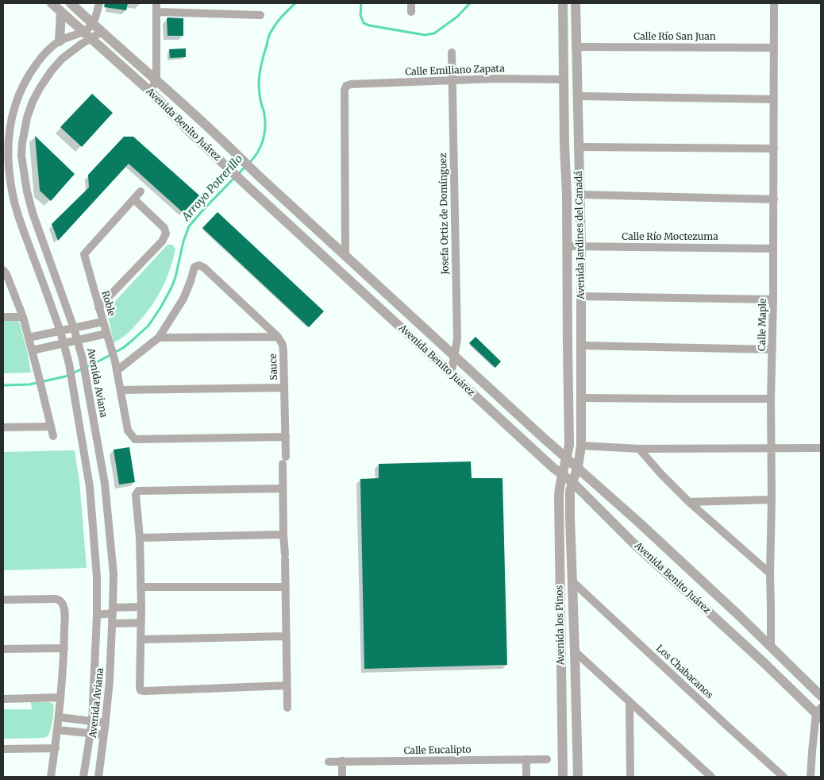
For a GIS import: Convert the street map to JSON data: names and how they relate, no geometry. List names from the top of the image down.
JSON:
{
  "streets": {
    "street": [
      "Calle Río San Juan",
      "Calle Emiliano Zapata",
      "Avenida Benito Juárez",
      "Josefa Ortiz de Domínguez",
      "Avenida Jardines del Canadá",
      "Calle Río Moctezuma",
      "Roble",
      "Calle Maple",
      "Sauce",
      "Avenida Aviana",
      "Avenida los Pinos",
      "Los Chabacanos",
      "Calle Eucalipto"
    ]
  },
  "crossings": [
    ["Calle Río San Juan", "Avenida Jardines del Canadá"],
    ["Calle Río San Juan", "Calle Maple"],
    ["Calle Emiliano Zapata", "Avenida Benito Juárez"],
    ["Calle Emiliano Zapata", "Josefa Ortiz de Domínguez"],
    ["Calle Emiliano Zapata", "Avenida Jardines del Canadá"],
    ["Avenida Benito Juárez", "Josefa Ortiz de Domínguez"],
    ["Avenida Benito Juárez", "Avenida Jardines del Canadá"],
    ["Avenida Benito Juárez", "Calle Maple"],
    ["Avenida Benito Juárez", "Avenida Aviana"],
    ["Avenida Benito Juárez", "Avenida los Pinos"],
    ["Avenida Jardines del Canadá", "Calle Río Moctezuma"],
    ["Avenida Jardines del Canadá", "Avenida los Pinos"],
    ["Calle Río Moctezuma", "Calle Maple"],
    ["Roble", "Sauce"],
    ["Avenida los Pinos", "Los Chabacanos"]
  ],
  "water": ["Arroyo Potrerillo"]
}
